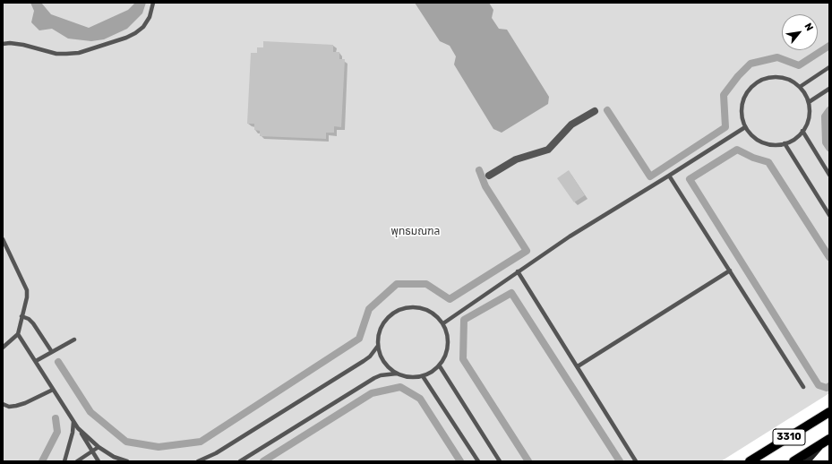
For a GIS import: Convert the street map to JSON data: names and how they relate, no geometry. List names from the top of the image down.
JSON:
{
  "streets": {
    "main road": ["3310"]
  },
  "parks": ["พุทธมณฑล"],
  "north": "top right"
}
